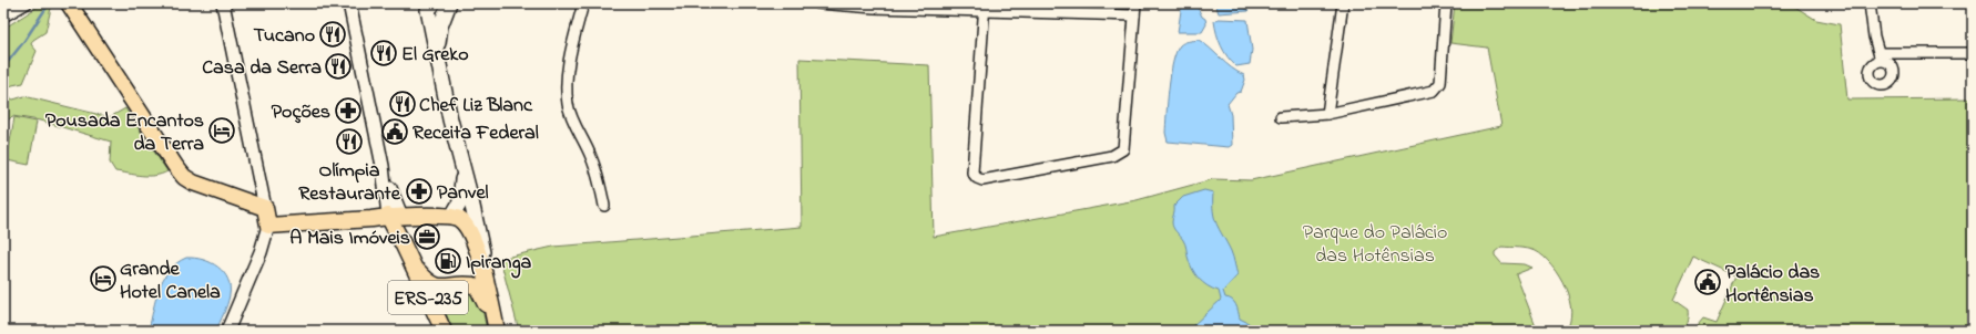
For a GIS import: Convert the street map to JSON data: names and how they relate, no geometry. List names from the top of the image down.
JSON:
{
  "streets": {
    "main road": ["ERS-235"]
  },
  "parks": ["Parque do Palácio das Hotênsias"],
  "places": {
    "restaurant": [
      "Tucano",
      "El Greko",
      "Casa da Serra",
      "Chef Liz Blanc",
      "Olímpia Restaurante"
    ],
    "pharmacy": ["Poções", "Panvel"],
    "hotel": ["Pousada Encantos da Terra", "Grande Hotel Canela"],
    "public building": ["Receita Federal", "Palácio das Hortênsias"],
    "office": ["A Mais Imóveis"],
    "fuel station": ["Ipiranga"]
  }
}
